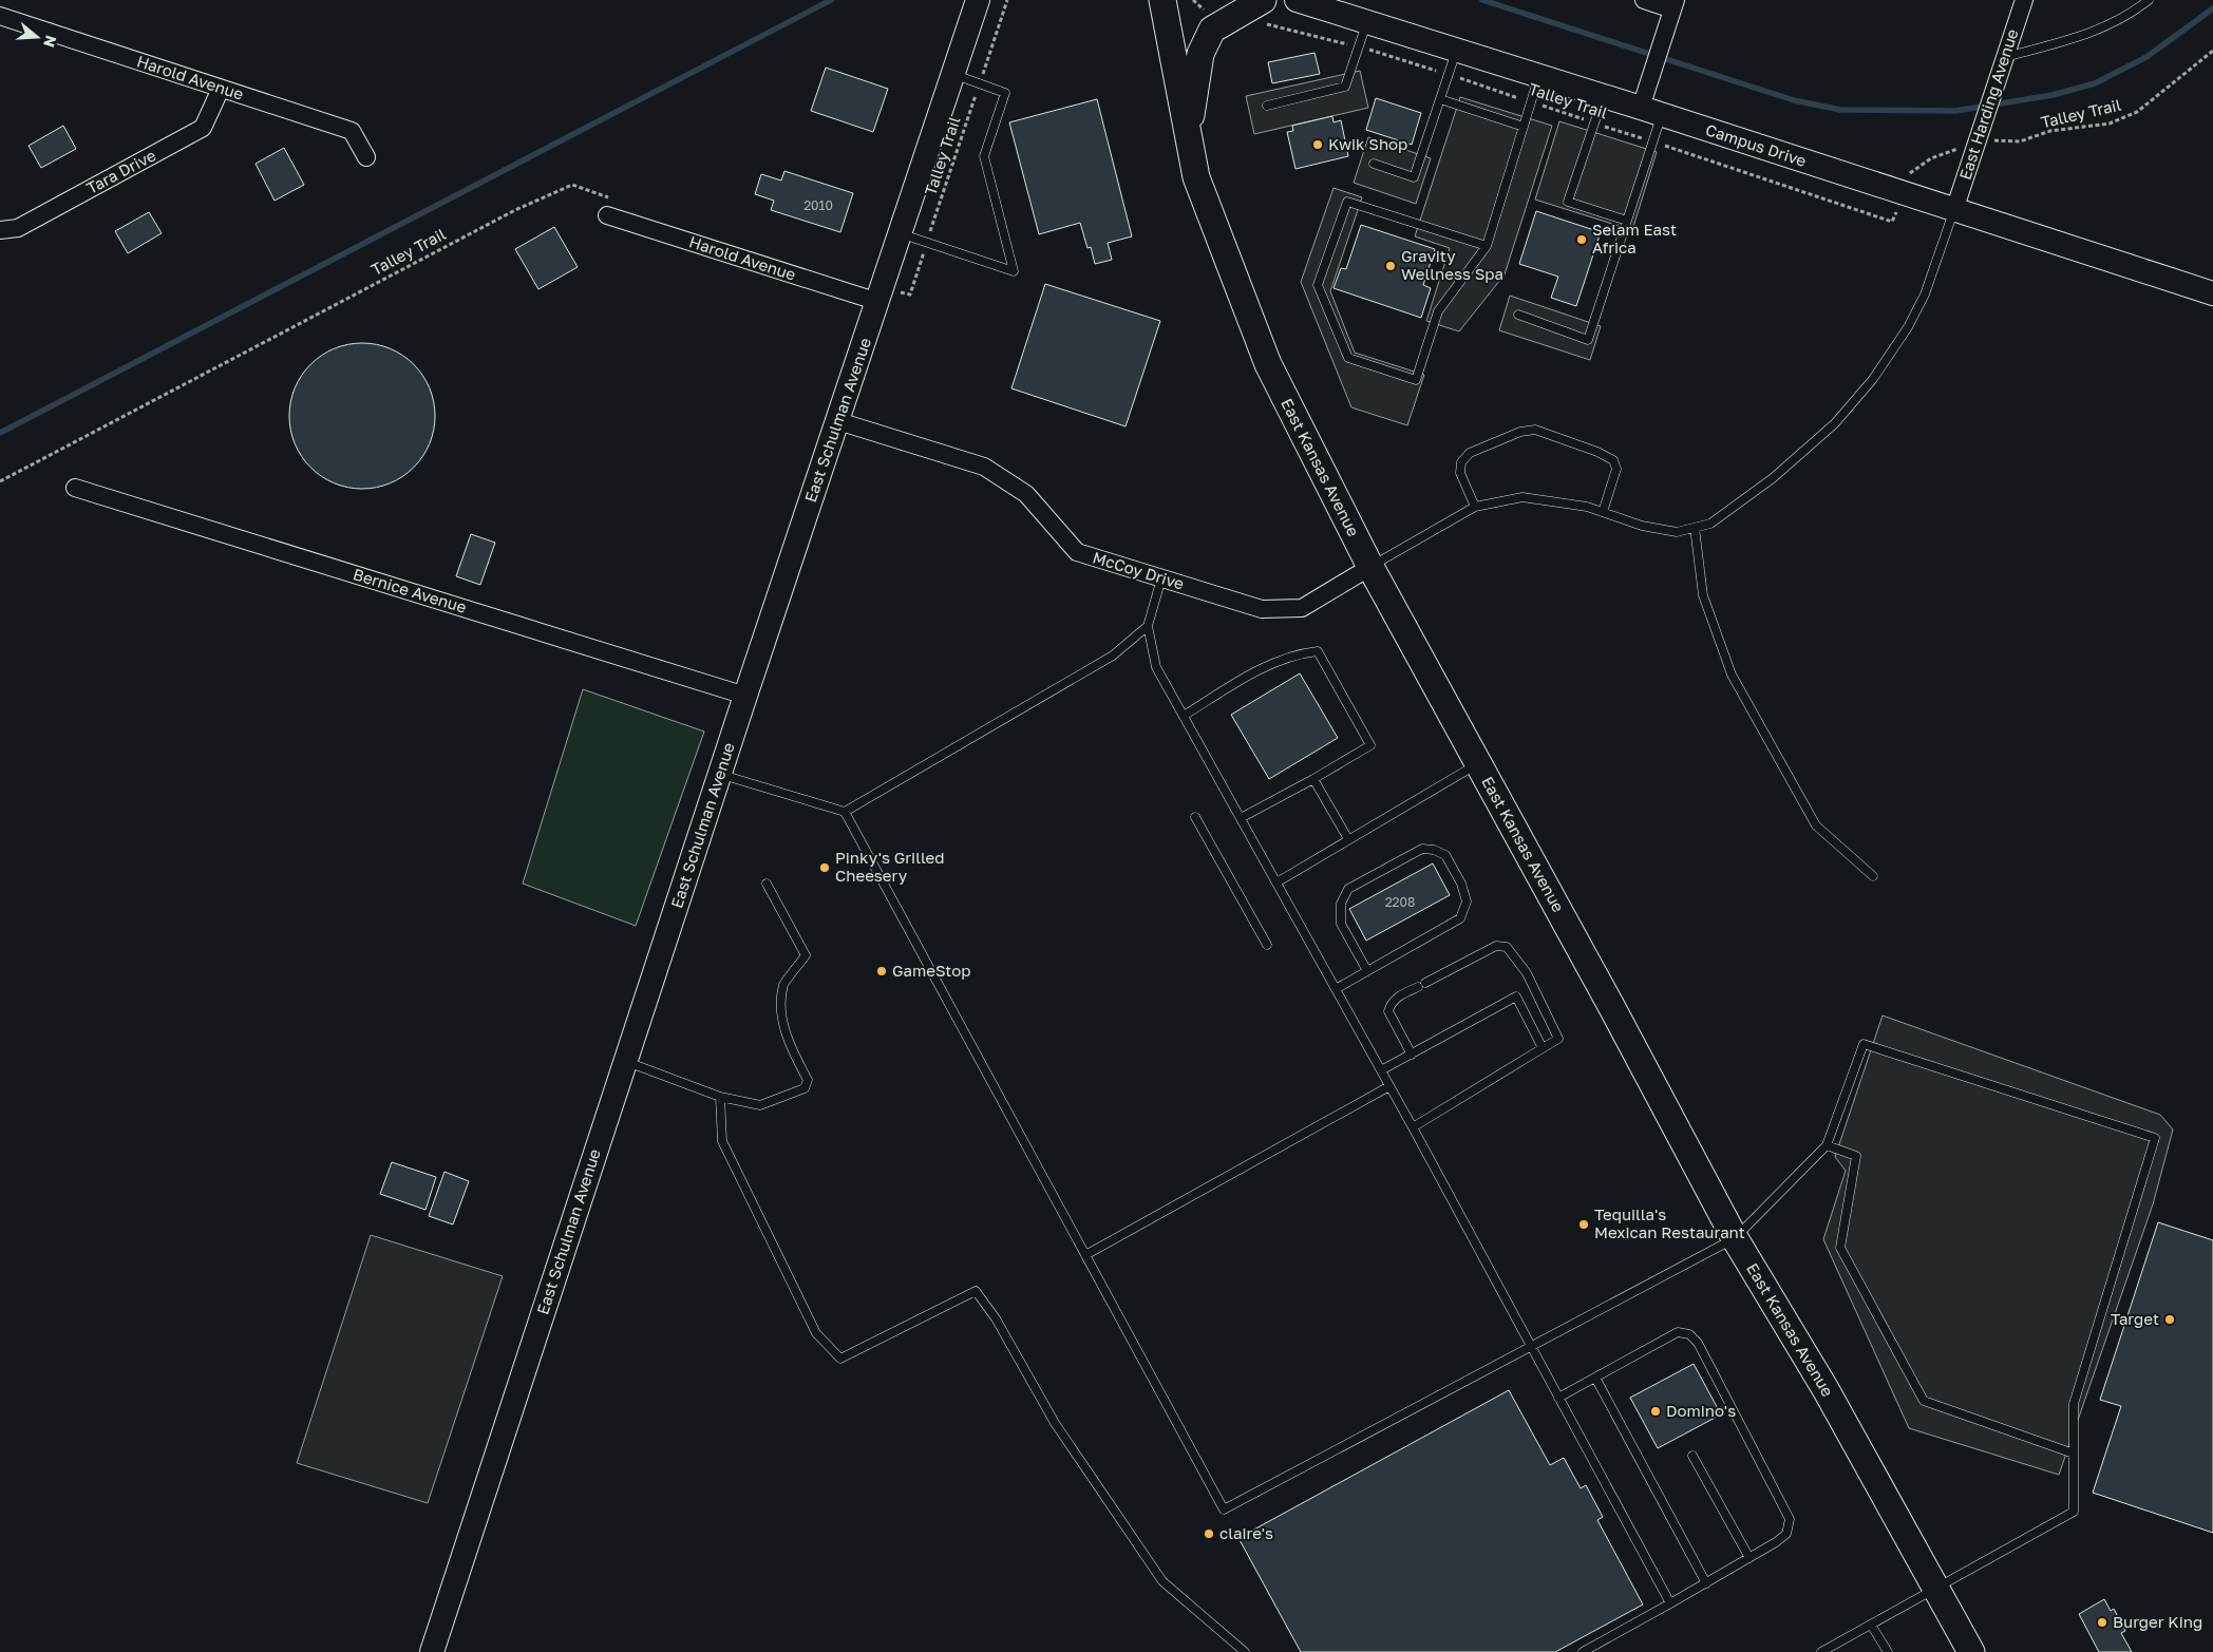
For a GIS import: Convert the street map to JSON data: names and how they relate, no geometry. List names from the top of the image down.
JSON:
{
  "streets": {
    "main road": ["East Kansas Avenue"],
    "street": [
      "Harold Avenue",
      "East Harding Avenue",
      "Campus Drive",
      "Tara Drive",
      "East Schulman Avenue",
      "McCoy Drive",
      "Bernice Avenue"
    ],
    "path": ["Talley Trail"]
  },
  "crossings": [
    ["Harold Avenue", "Tara Drive"],
    ["Harold Avenue", "East Schulman Avenue"],
    ["East Harding Avenue", "Campus Drive"],
    ["East Schulman Avenue", "McCoy Drive"],
    ["East Schulman Avenue", "Bernice Avenue"],
    ["East Kansas Avenue", "McCoy Drive"]
  ],
  "places": [
    "Kwik Shop",
    "Selam East Africa",
    "Gravity Wellness Spa",
    "Pinky's Grilled Cheesery",
    "GameStop",
    "Tequilla's Mexican Restaurant",
    "Target",
    "Domino's",
    "claire's",
    "Burger King"
  ],
  "house_numbers": ["2010", "2208"],
  "north": "right"
}
